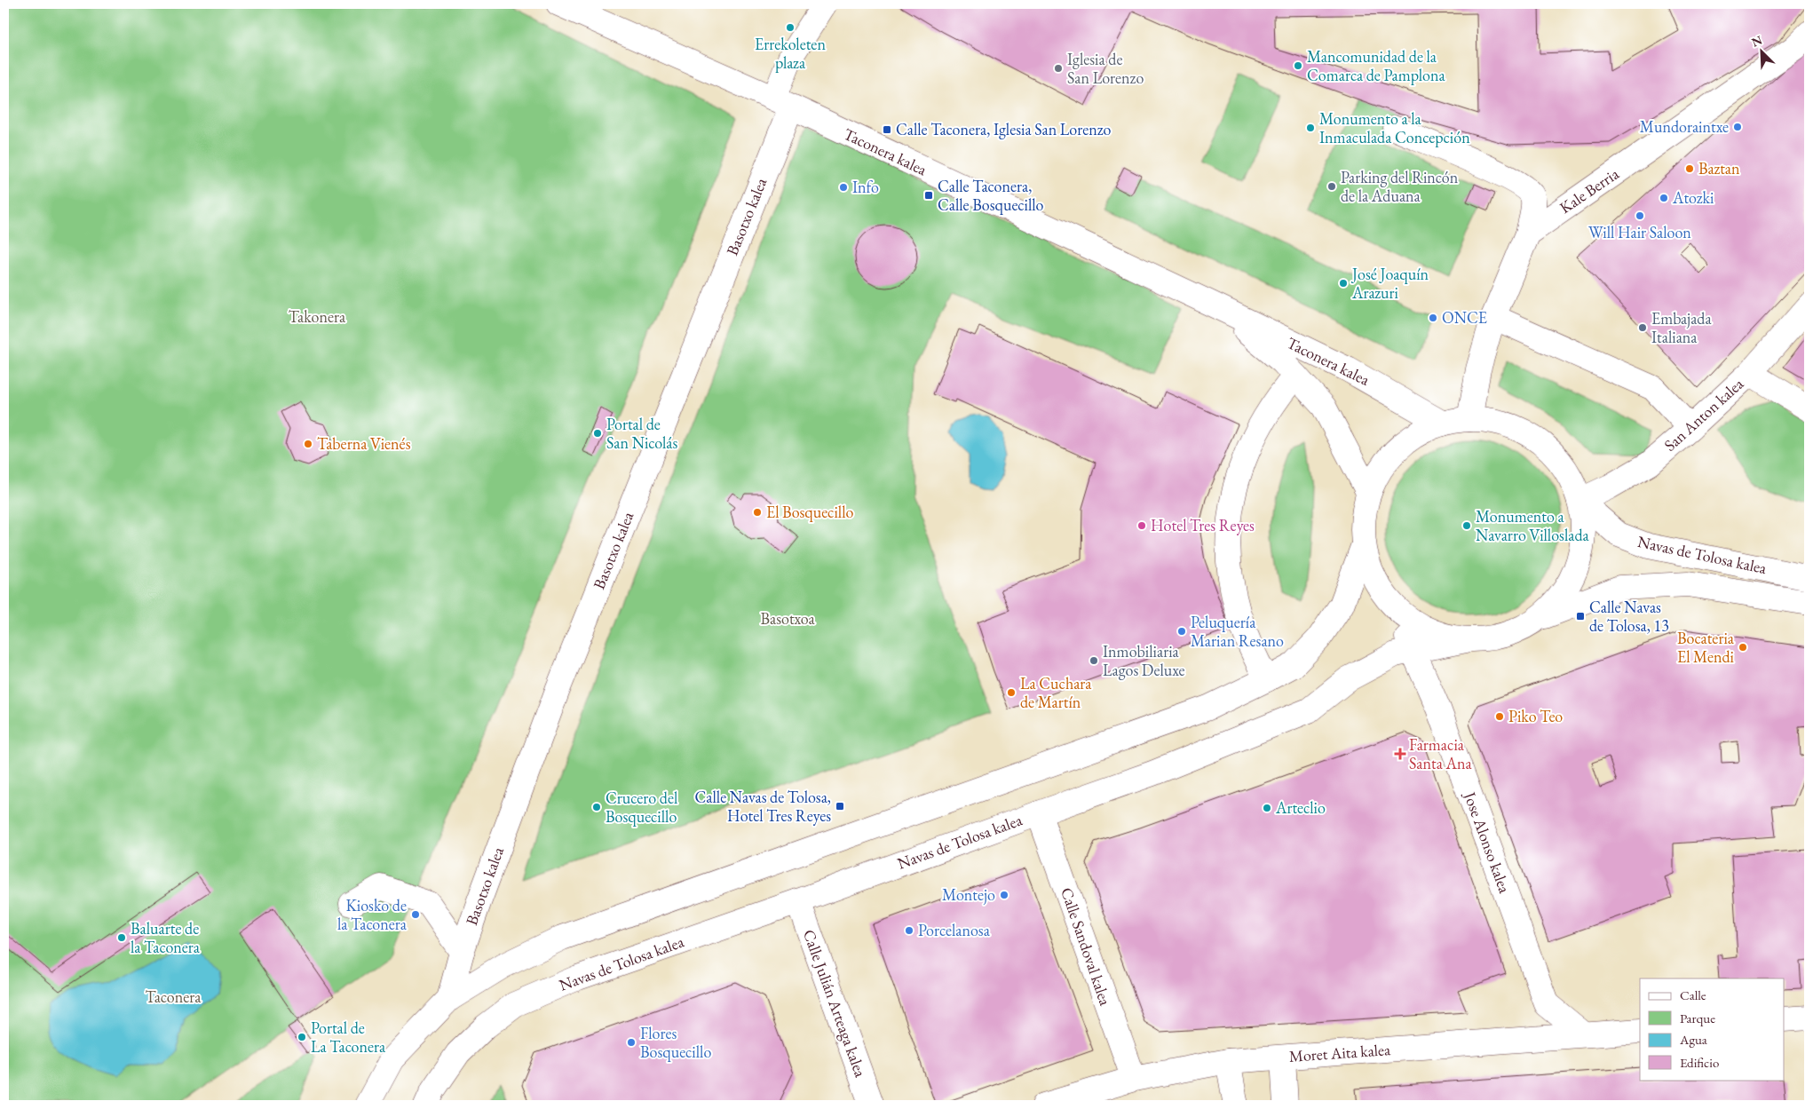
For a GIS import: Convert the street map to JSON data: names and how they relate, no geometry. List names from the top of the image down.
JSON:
{
  "streets": {
    "street": [
      "Taconera kalea",
      "Kale Berria",
      "Basotxo kalea",
      "San Anton kalea",
      "Navas de Tolosa kalea",
      "Jose Alonso kalea",
      "Calle Sandoval kalea",
      "Calle Julián Arteaga kalea",
      "Moret Aita kalea"
    ]
  },
  "crossings": [
    ["Taconera kalea", "Basotxo kalea"],
    ["San Anton kalea", "Navas de Tolosa kalea"],
    ["Navas de Tolosa kalea", "Jose Alonso kalea"],
    ["Navas de Tolosa kalea", "Calle Sandoval kalea"],
    ["Navas de Tolosa kalea", "Calle Julián Arteaga kalea"],
    ["Jose Alonso kalea", "Moret Aita kalea"],
    ["Calle Sandoval kalea", "Moret Aita kalea"]
  ],
  "parks": ["Takonera", "Basotxoa", "Taconera"],
  "places": {
    "other": [
      "Errekoleten plaza",
      "Mancomunidad de la Comarca de Pamplona",
      "Iglesia de San Lorenzo",
      "Mundoraintxe",
      "Monumento a la Inmaculada Concepción",
      "Baztan",
      "Parking del Rincón de la Aduana",
      "Info",
      "Atozki",
      "Will Hair Saloon",
      "José Joaquín Arazuri",
      "ONCE",
      "Embajada Italiana",
      "Portal de San Nicolás",
      "Taberna Vienés",
      "El Bosquecillo",
      "Hotel Tres Reyes",
      "Monumento a Navarro Villoslada",
      "Peluquería Marian Resano",
      "Bocateria El Mendi",
      "Inmobiliaria Lagos Deluxe",
      "La Cuchara de Martín",
      "Piko Teo",
      "Crucero del Bosquecillo",
      "Arteclio",
      "Montejo",
      "Kiosko de la Taconera",
      "Porcelanosa",
      "Baluarte de la Taconera",
      "Portal de La Taconera",
      "Flores Bosquecillo"
    ],
    "transit": [
      "Calle Taconera, Iglesia San Lorenzo",
      "Calle Taconera, Calle Bosquecillo",
      "Calle Navas de Tolosa, 13",
      "Calle Navas de Tolosa, Hotel Tres Reyes"
    ],
    "health": ["Farmacia Santa Ana"]
  },
  "legend": [
    "Calle",
    "Parque",
    "Agua",
    "Edificio"
  ],
  "north": "top left"
}
